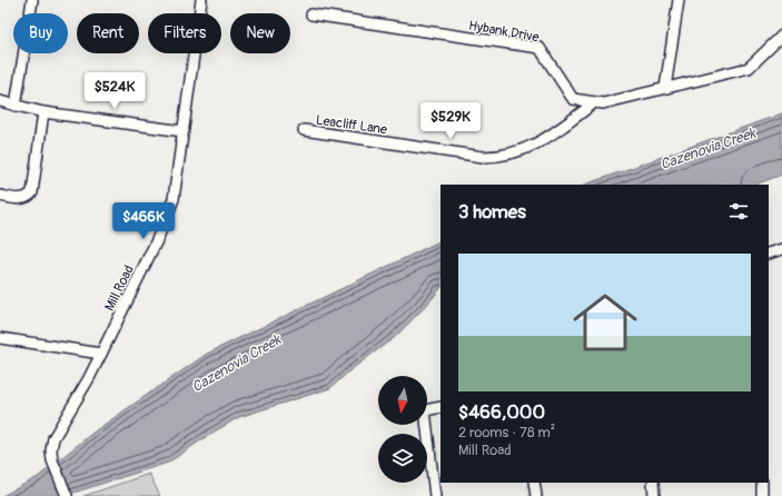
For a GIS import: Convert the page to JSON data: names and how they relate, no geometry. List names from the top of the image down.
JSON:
{
  "streets": {
    "street": ["Hybank Drive", "Leacliff Lane", "Mill Road"]
  },
  "crossings": [
    ["Hybank Drive", "Leacliff Lane"]
  ],
  "water": ["Cazenovia Creek"],
  "north": "bottom",
  "page": {
    "chip": [
      "Buy",
      "Rent",
      "Filters",
      "New"
    ],
    "price": ["$524K", "$529K", "$466K"],
    "heading": "3 homes",
    "list": [
      {
        "name": "$466,000",
        "note": "2 rooms · 78 m² · Mill Road"
      }
    ]
  }
}
